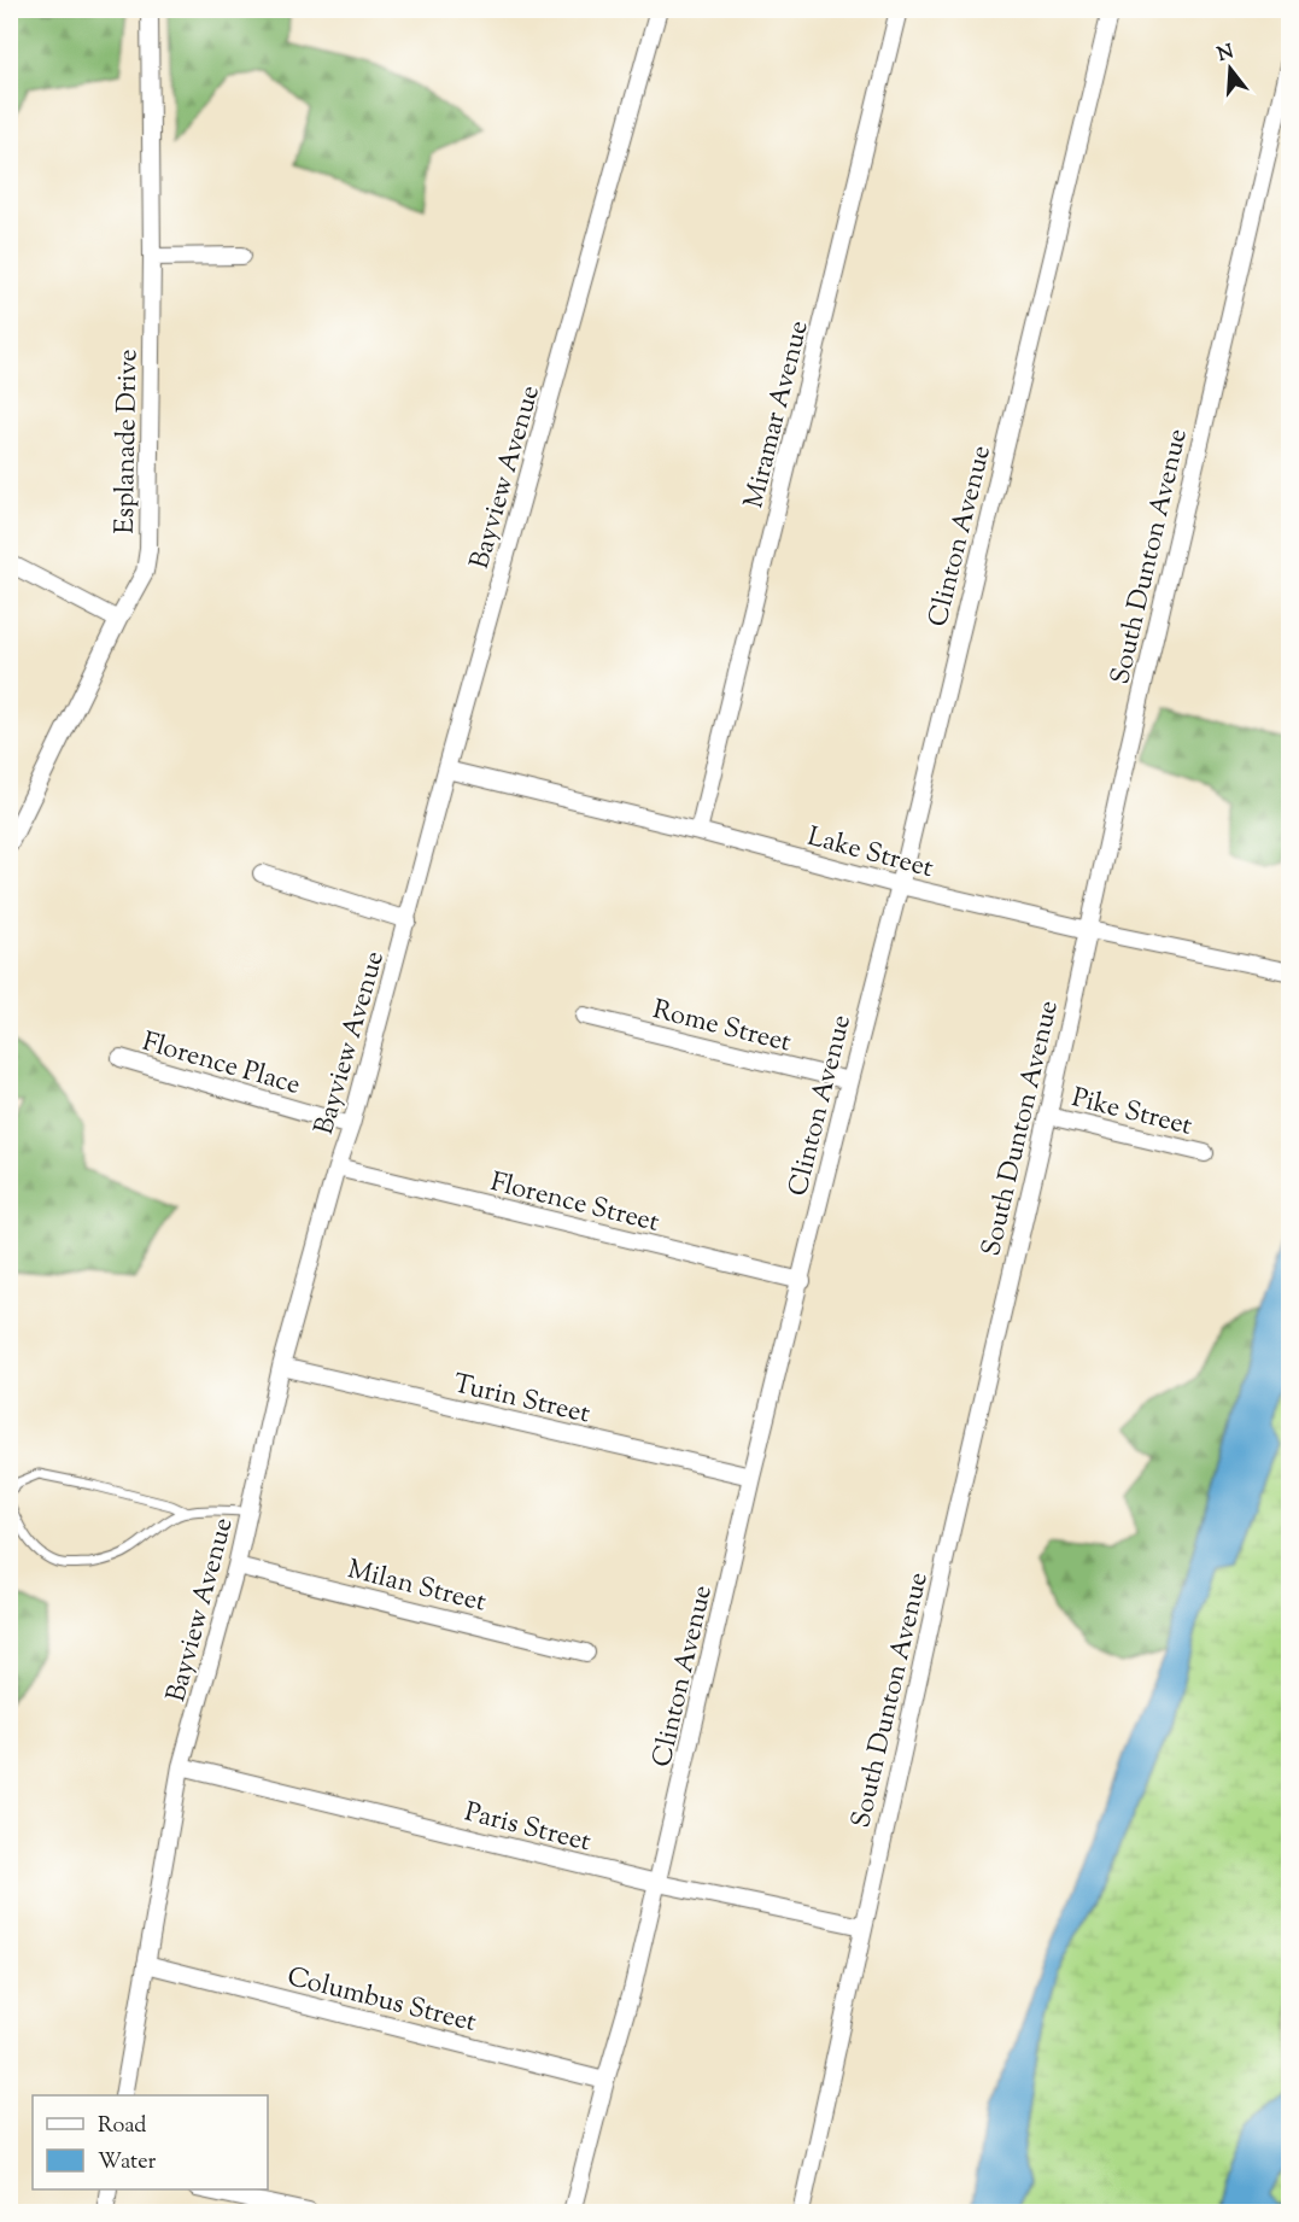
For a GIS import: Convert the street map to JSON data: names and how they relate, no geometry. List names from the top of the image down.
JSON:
{
  "streets": {
    "street": [
      "Miramar Avenue",
      "Esplanade Drive",
      "Bayview Avenue",
      "Clinton Avenue",
      "South Dunton Avenue",
      "Lake Street",
      "Rome Street",
      "Florence Place",
      "Pike Street",
      "Florence Street",
      "Turin Street",
      "Milan Street",
      "Paris Street",
      "Columbus Street"
    ]
  },
  "crossings": [
    ["Miramar Avenue", "Lake Street"],
    ["Bayview Avenue", "Lake Street"],
    ["Bayview Avenue", "Florence Place"],
    ["Bayview Avenue", "Florence Street"],
    ["Bayview Avenue", "Turin Street"],
    ["Bayview Avenue", "Milan Street"],
    ["Bayview Avenue", "Paris Street"],
    ["Bayview Avenue", "Columbus Street"],
    ["Clinton Avenue", "Lake Street"],
    ["Clinton Avenue", "Rome Street"],
    ["Clinton Avenue", "Florence Street"],
    ["Clinton Avenue", "Turin Street"],
    ["Clinton Avenue", "Paris Street"],
    ["Clinton Avenue", "Columbus Street"],
    ["South Dunton Avenue", "Lake Street"],
    ["South Dunton Avenue", "Pike Street"],
    ["South Dunton Avenue", "Paris Street"]
  ],
  "legend": ["Road", "Water"],
  "north": "top"
}
